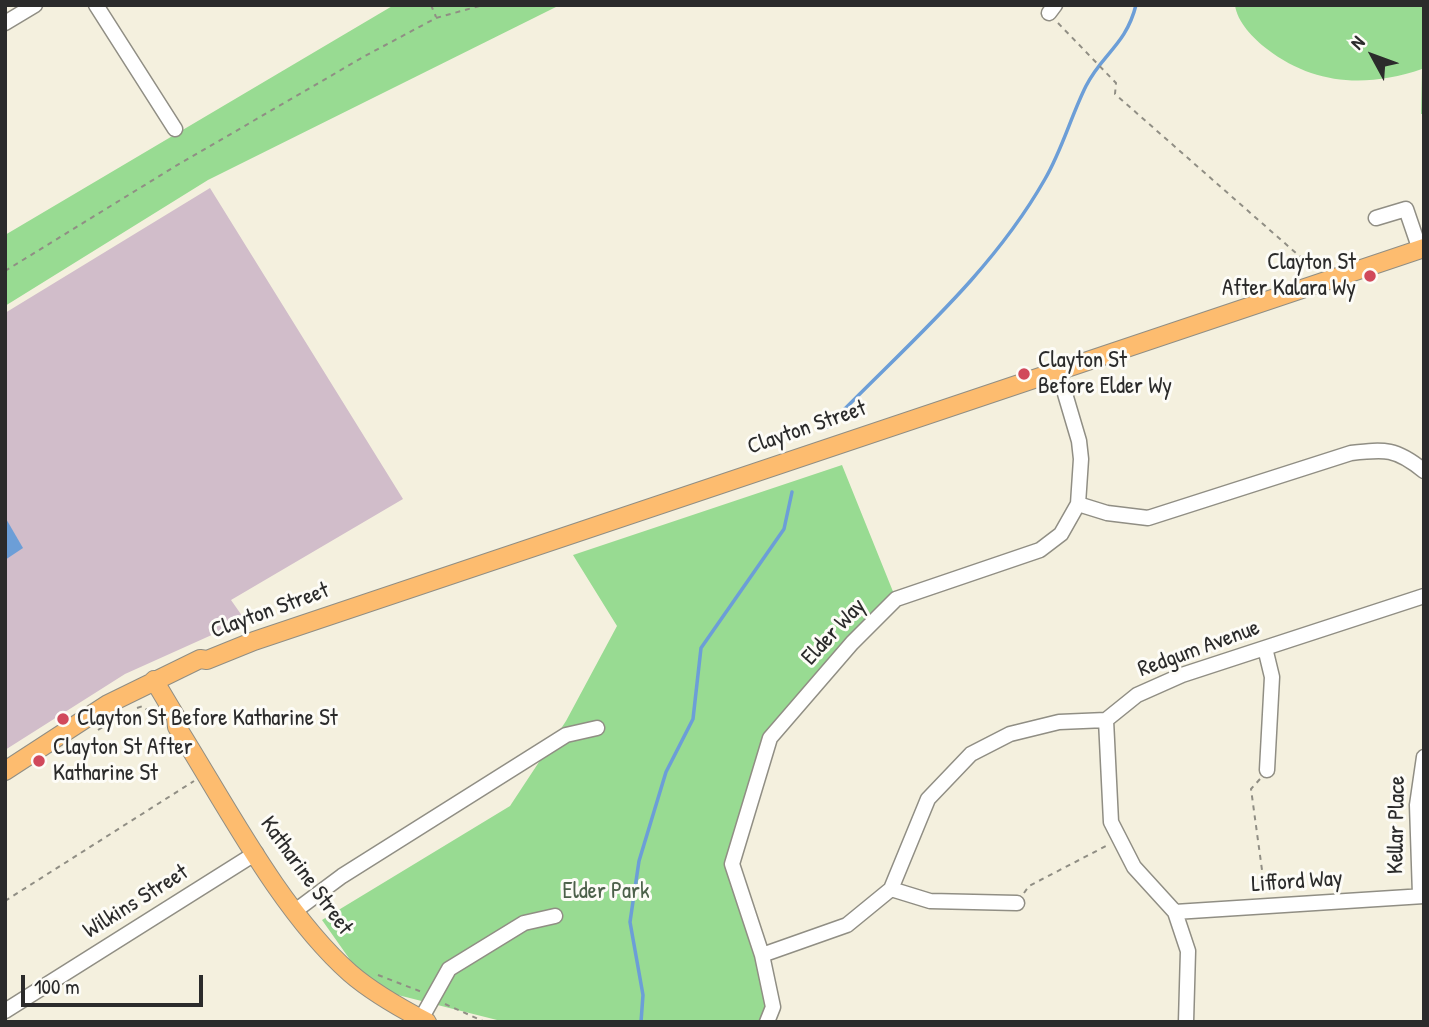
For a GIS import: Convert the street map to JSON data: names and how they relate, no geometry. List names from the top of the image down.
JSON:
{
  "streets": {
    "main road": ["Clayton Street", "Katharine Street"],
    "street": [
      "Elder Way",
      "Redgum Avenue",
      "Kellar Place",
      "Lifford Way",
      "Wilkins Street"
    ]
  },
  "crossings": [
    ["Clayton Street", "Elder Way"],
    ["Clayton Street", "Katharine Street"],
    ["Kellar Place", "Lifford Way"],
    ["Katharine Street", "Wilkins Street"]
  ],
  "parks": ["Elder Park"],
  "places": [
    "Clayton St After Kalara Wy",
    "Clayton St Before Elder Wy",
    "Clayton St Before Katharine St",
    "Clayton St After Katharine St"
  ],
  "scale_bar": "100 m",
  "north": "top left"
}
